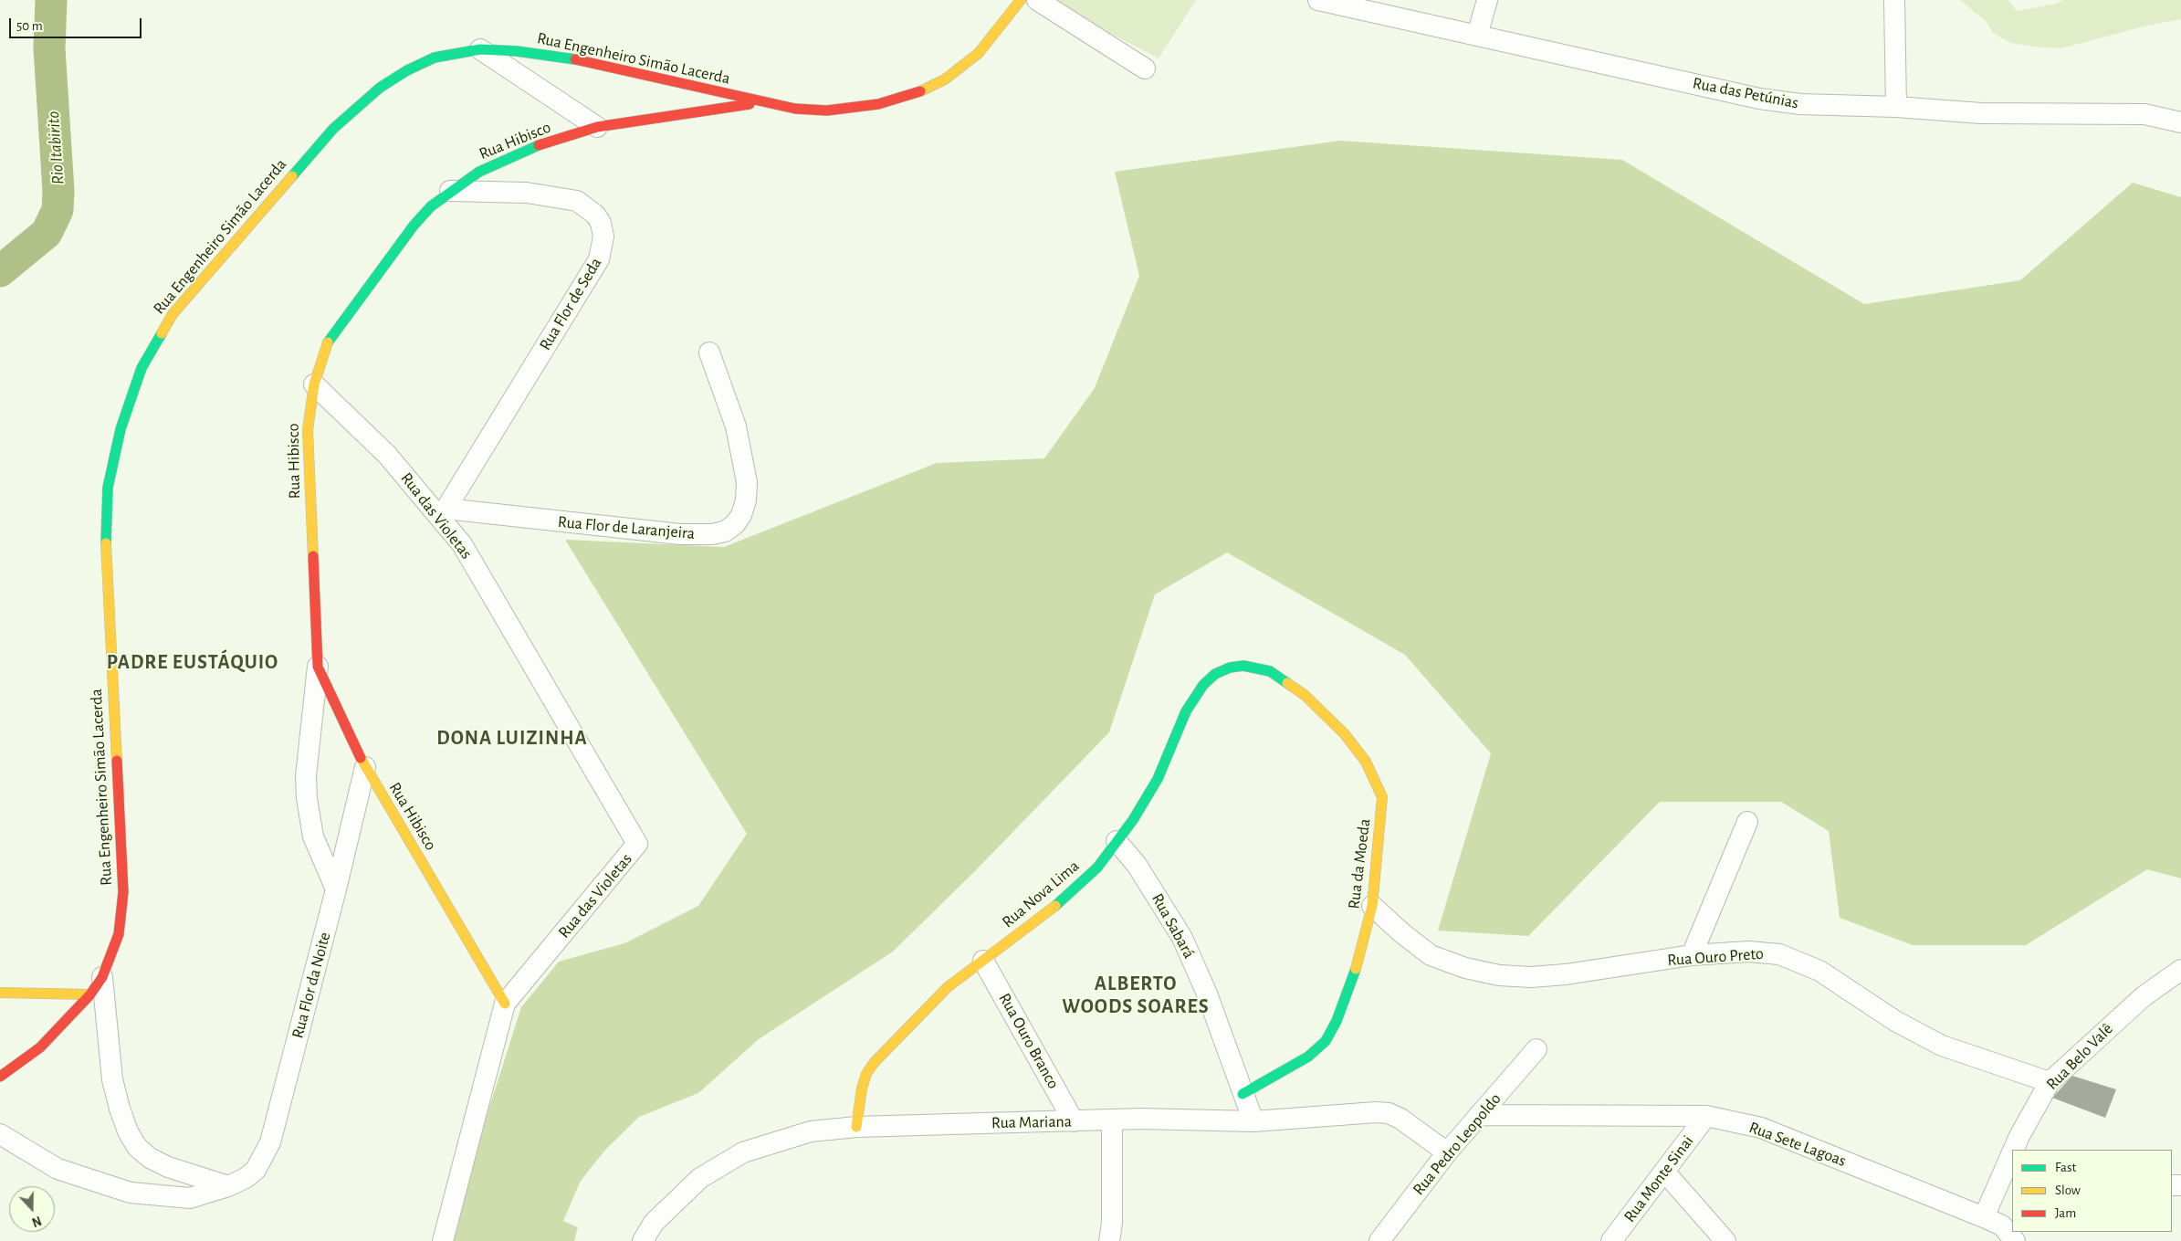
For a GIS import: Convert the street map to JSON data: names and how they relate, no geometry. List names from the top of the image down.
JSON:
{
  "streets": {
    "street": [
      "Rua Engenheiro Simão Lacerda",
      "Rua das Petúnias",
      "Rua Hibisco",
      "Rua Flor de Seda",
      "Rua das Violetas",
      "Rua Flor de Laranjeira",
      "Rua da Moeda",
      "Rua Nova Lima",
      "Rua Sabará",
      "Rua Ouro Preto",
      "Rua Flor da Noite",
      "Rua Ouro Branco",
      "Rua Belo Valê",
      "Rua Mariana",
      "Rua Pedro Leopoldo",
      "Rua Sete Lagoas",
      "Rua Monte Sinai"
    ]
  },
  "crossings": [
    ["Rua Engenheiro Simão Lacerda", "Rua Hibisco"],
    ["Rua Hibisco", "Rua Flor de Seda"],
    ["Rua Hibisco", "Rua das Violetas"],
    ["Rua Hibisco", "Rua Flor da Noite"],
    ["Rua Flor de Seda", "Rua das Violetas"],
    ["Rua Flor de Seda", "Rua Flor de Laranjeira"],
    ["Rua das Violetas", "Rua Flor de Laranjeira"],
    ["Rua da Moeda", "Rua Nova Lima"],
    ["Rua da Moeda", "Rua Sabará"],
    ["Rua da Moeda", "Rua Ouro Preto"],
    ["Rua Nova Lima", "Rua Sabará"],
    ["Rua Nova Lima", "Rua Ouro Branco"],
    ["Rua Nova Lima", "Rua Mariana"],
    ["Rua Sabará", "Rua Mariana"],
    ["Rua Ouro Preto", "Rua Belo Valê"],
    ["Rua Ouro Branco", "Rua Mariana"],
    ["Rua Belo Valê", "Rua Sete Lagoas"],
    ["Rua Mariana", "Rua Pedro Leopoldo"],
    ["Rua Pedro Leopoldo", "Rua Sete Lagoas"],
    ["Rua Sete Lagoas", "Rua Monte Sinai"]
  ],
  "districts": ["PADRE EUSTÁQUIO", "DONA LUIZINHA", "ALBERTO WOODS SOARES"],
  "water": ["Rio Itabirito"],
  "legend": ["Fast", "Slow", "Jam"],
  "scale_bar": "50 m",
  "north": "bottom"
}
